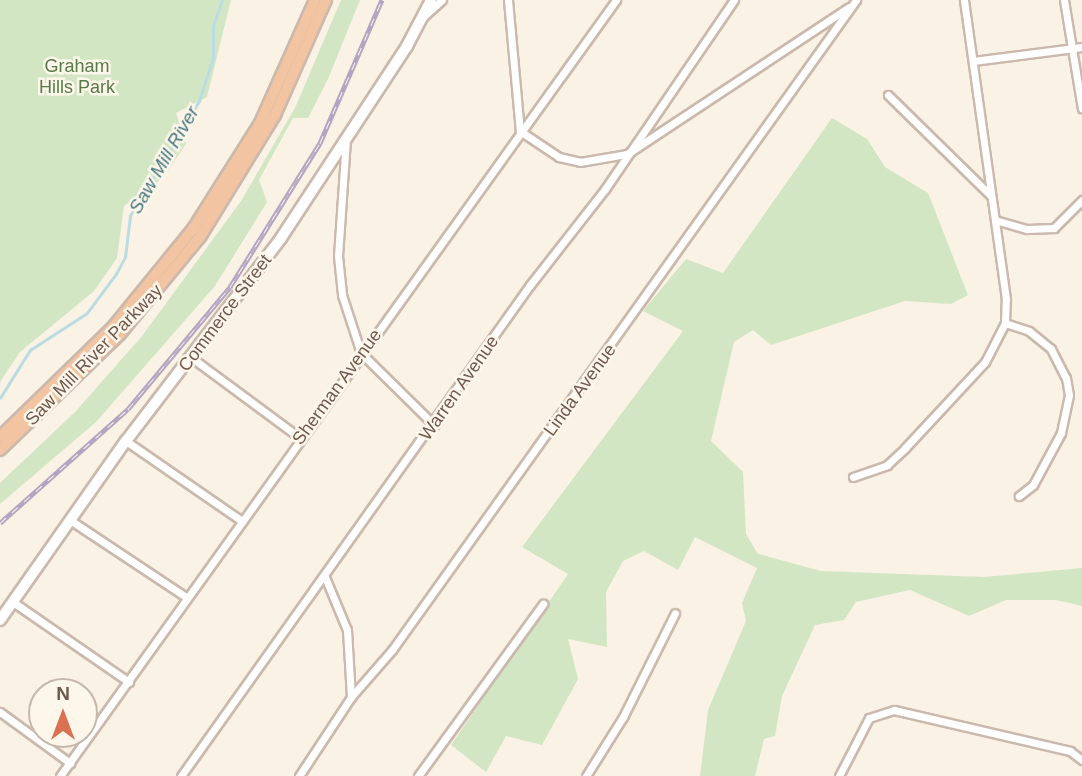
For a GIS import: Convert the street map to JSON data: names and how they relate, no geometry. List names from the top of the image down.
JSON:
{
  "streets": {
    "highway": ["Saw Mill River Parkway"],
    "main road": ["Commerce Street"],
    "street": ["Sherman Avenue", "Warren Avenue", "Linda Avenue"]
  },
  "water": ["Saw Mill River"],
  "parks": ["Graham Hills Park"],
  "north": "top"
}
